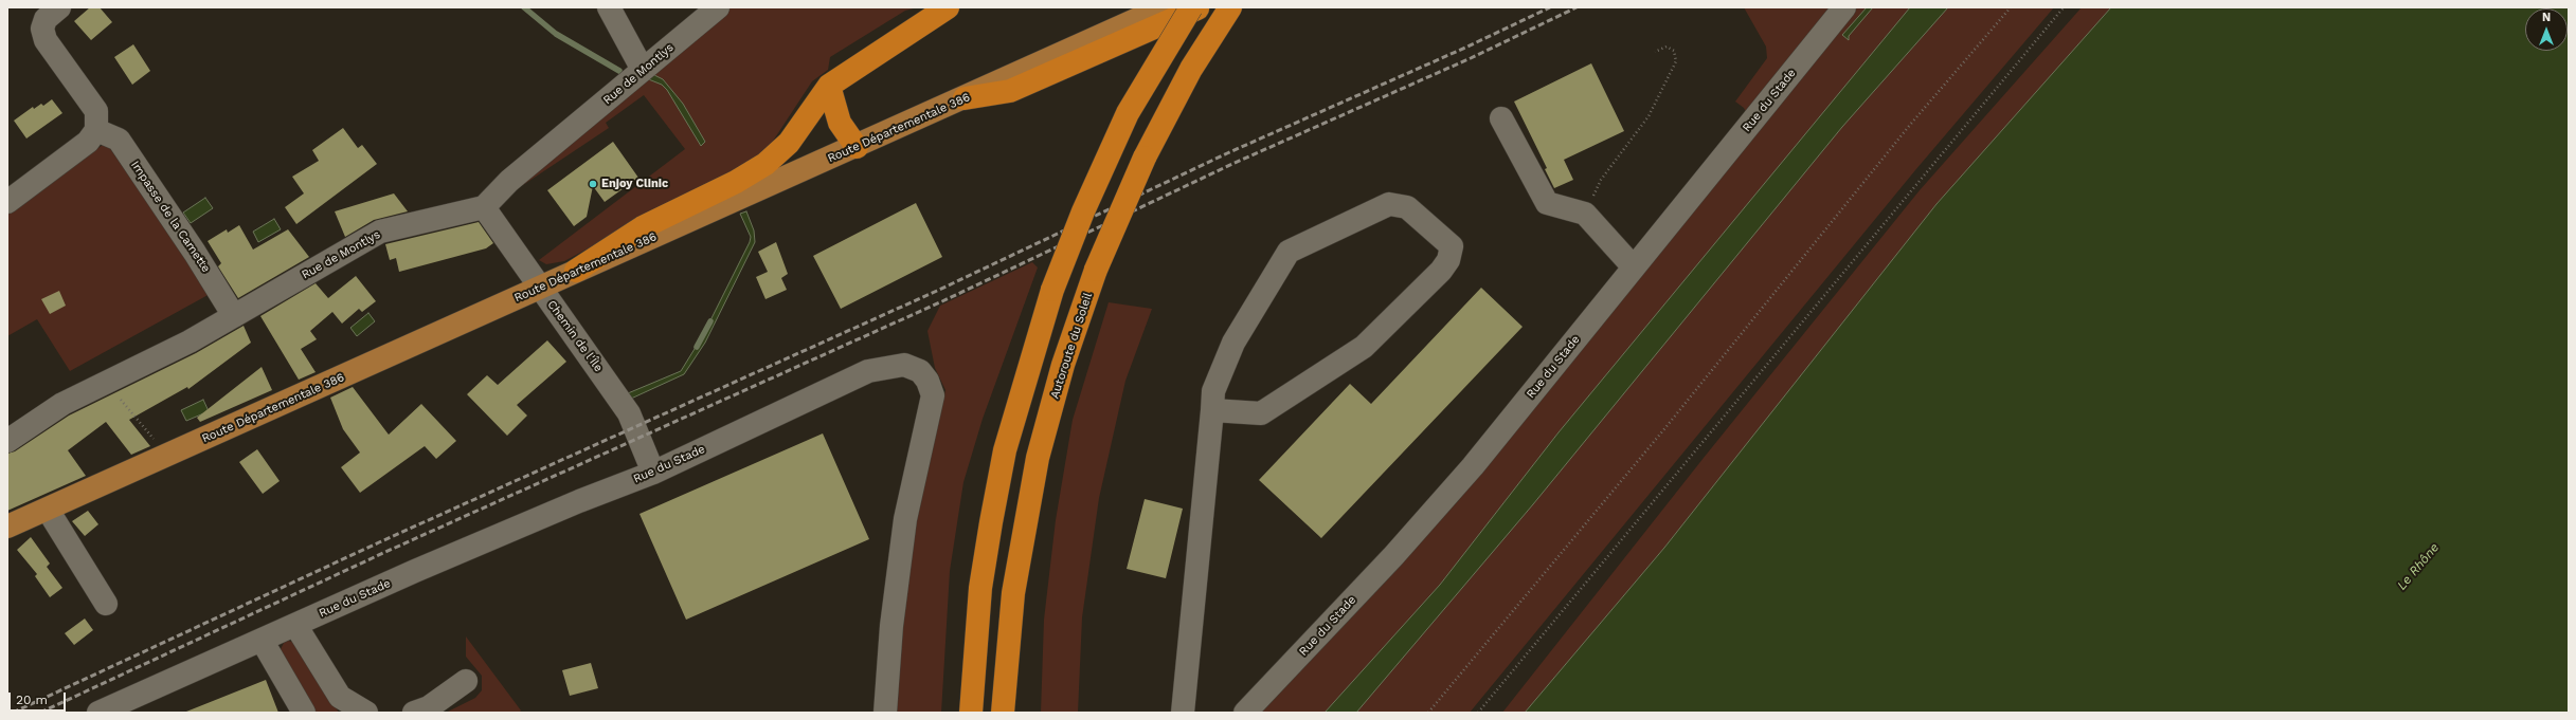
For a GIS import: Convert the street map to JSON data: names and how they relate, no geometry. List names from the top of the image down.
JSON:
{
  "streets": {
    "highway": ["Autoroute du Soleil"],
    "main road": ["Route Départementale 386"],
    "street": [
      "Rue de Montlys",
      "Rue du Stade",
      "Impasse de la Camette",
      "Chemin de l'Île"
    ]
  },
  "crossings": [
    ["Rue de Montlys", "Impasse de la Camette"],
    ["Rue de Montlys", "Chemin de l'Île"],
    ["Rue du Stade", "Chemin de l'Île"],
    ["Route Départementale 386", "Chemin de l'Île"]
  ],
  "water": ["Le Rhône"],
  "places": ["Enjoy Clinic"],
  "scale_bar": "20 m",
  "north": "top"
}
